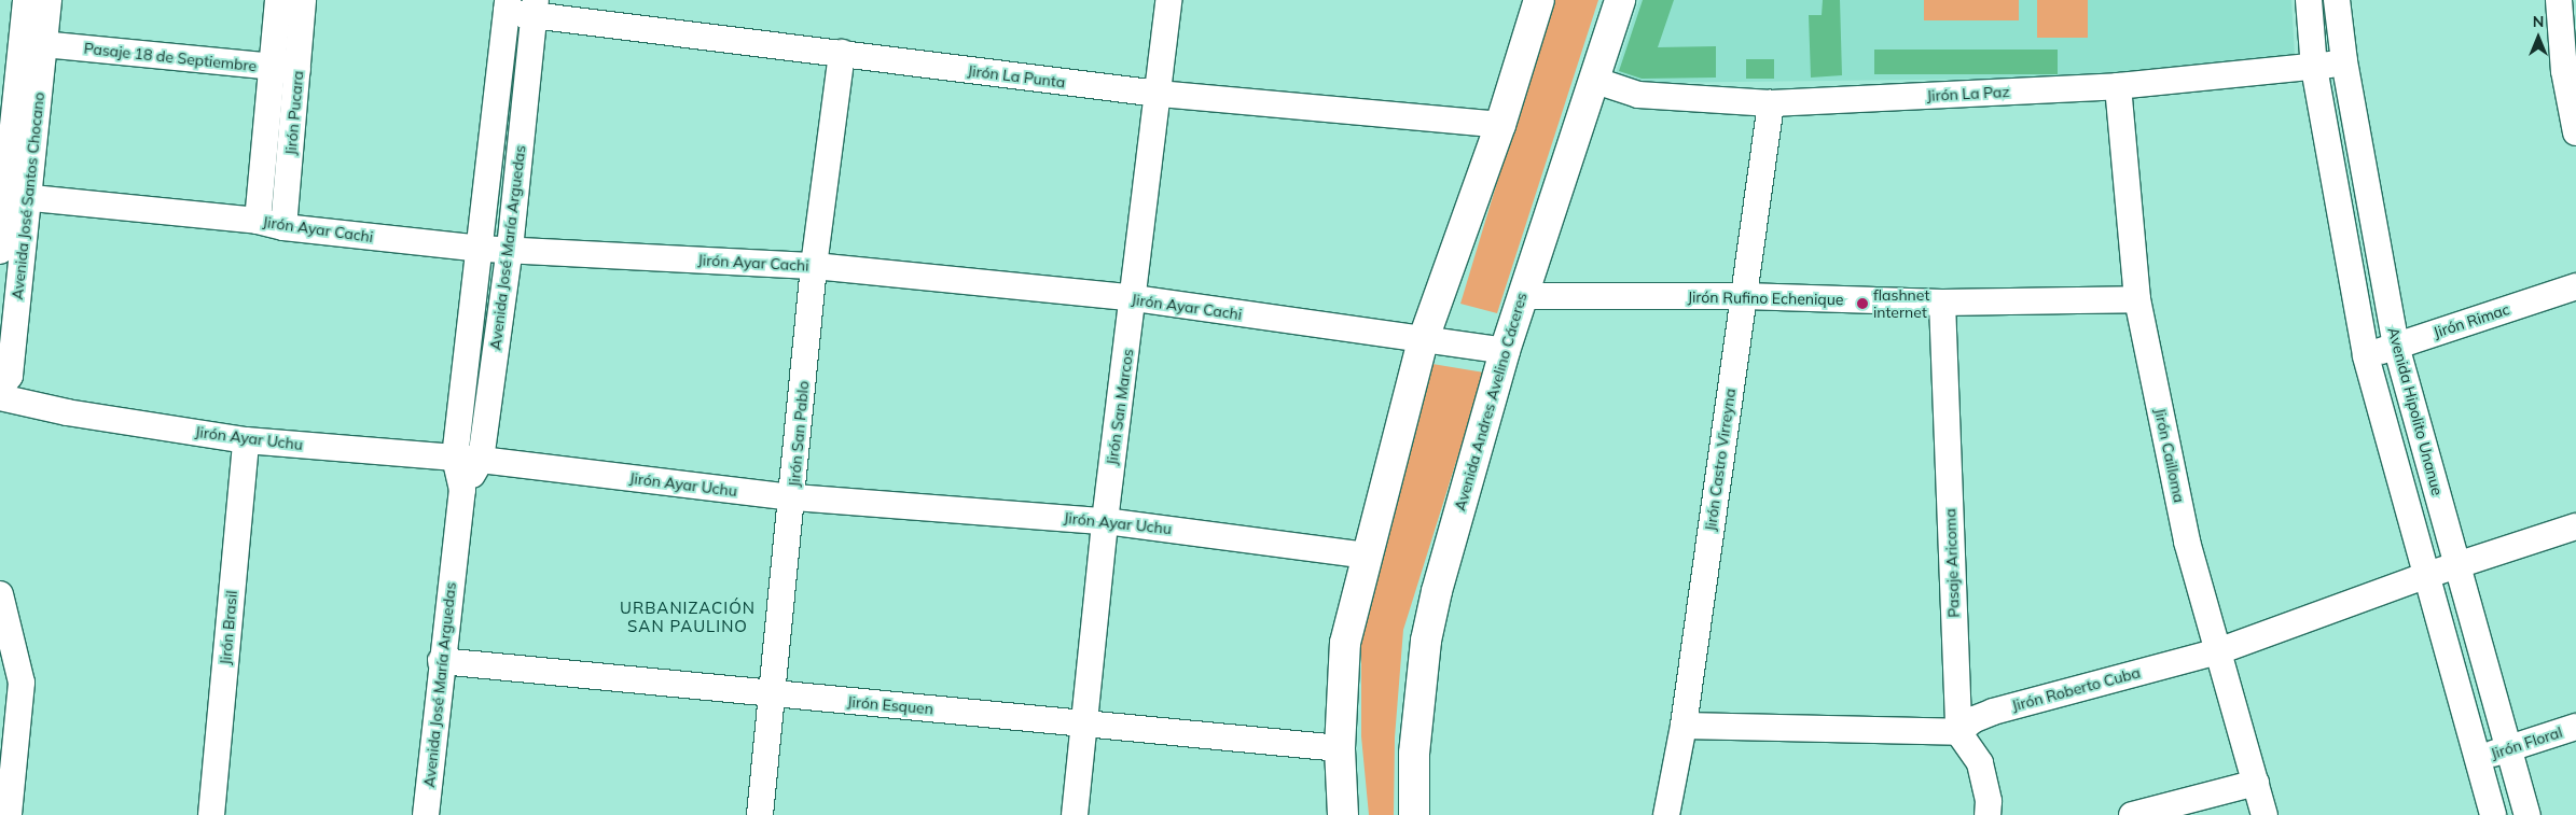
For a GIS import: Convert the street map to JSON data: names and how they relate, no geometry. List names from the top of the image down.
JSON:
{
  "streets": {
    "main road": ["Avenida Andres Avelino Cáceres"],
    "street": [
      "Pasaje 18 de Septiembre",
      "Jirón La Punta",
      "Jirón La Paz",
      "Jirón Pucara",
      "Avenida José Santos Chocano",
      "Jirón Ayar Cachi",
      "Avenida José María Arguedas",
      "Jirón Rufino Echenique",
      "Jirón Rimac",
      "Jirón San Marcos",
      "Avenida Hipolito Unanue",
      "Jirón San Pablo",
      "Jirón Ayar Uchu",
      "Jirón Cailloma",
      "Jirón Castro Virreyna",
      "Pasaje Aricoma",
      "Jirón Brasil",
      "Jirón Roberto Cuba",
      "Jirón Esquen",
      "Jirón Floral"
    ]
  },
  "crossings": [
    ["Pasaje 18 de Septiembre", "Jirón Pucara"],
    ["Pasaje 18 de Septiembre", "Avenida José Santos Chocano"],
    ["Jirón La Punta", "Avenida José María Arguedas"],
    ["Jirón La Punta", "Jirón San Marcos"],
    ["Jirón La Punta", "Jirón San Pablo"],
    ["Jirón La Paz", "Avenida Andres Avelino Cáceres"],
    ["Jirón La Paz", "Avenida Hipolito Unanue"],
    ["Jirón La Paz", "Jirón Cailloma"],
    ["Jirón La Paz", "Jirón Castro Virreyna"],
    ["Jirón Pucara", "Jirón Ayar Cachi"],
    ["Avenida José Santos Chocano", "Jirón Ayar Cachi"],
    ["Jirón Ayar Cachi", "Avenida José María Arguedas"],
    ["Jirón Ayar Cachi", "Avenida Andres Avelino Cáceres"],
    ["Jirón Ayar Cachi", "Jirón San Marcos"],
    ["Jirón Ayar Cachi", "Jirón San Pablo"],
    ["Avenida José María Arguedas", "Jirón Ayar Uchu"],
    ["Avenida José María Arguedas", "Jirón Esquen"],
    ["Jirón Rufino Echenique", "Avenida Andres Avelino Cáceres"],
    ["Jirón Rufino Echenique", "Jirón Cailloma"],
    ["Jirón Rufino Echenique", "Jirón Castro Virreyna"],
    ["Jirón Rufino Echenique", "Pasaje Aricoma"],
    ["Jirón Rimac", "Avenida Hipolito Unanue"],
    ["Jirón San Marcos", "Jirón Ayar Uchu"],
    ["Jirón San Marcos", "Jirón Esquen"],
    ["Avenida Hipolito Unanue", "Jirón Roberto Cuba"],
    ["Avenida Hipolito Unanue", "Jirón Floral"],
    ["Jirón San Pablo", "Jirón Ayar Uchu"],
    ["Jirón San Pablo", "Jirón Esquen"],
    ["Jirón Ayar Uchu", "Jirón Brasil"],
    ["Jirón Cailloma", "Jirón Roberto Cuba"],
    ["Pasaje Aricoma", "Jirón Roberto Cuba"]
  ],
  "districts": ["URBANIZACIÓN SAN PAULINO"],
  "places": ["flashnet internet"],
  "north": "top"
}
